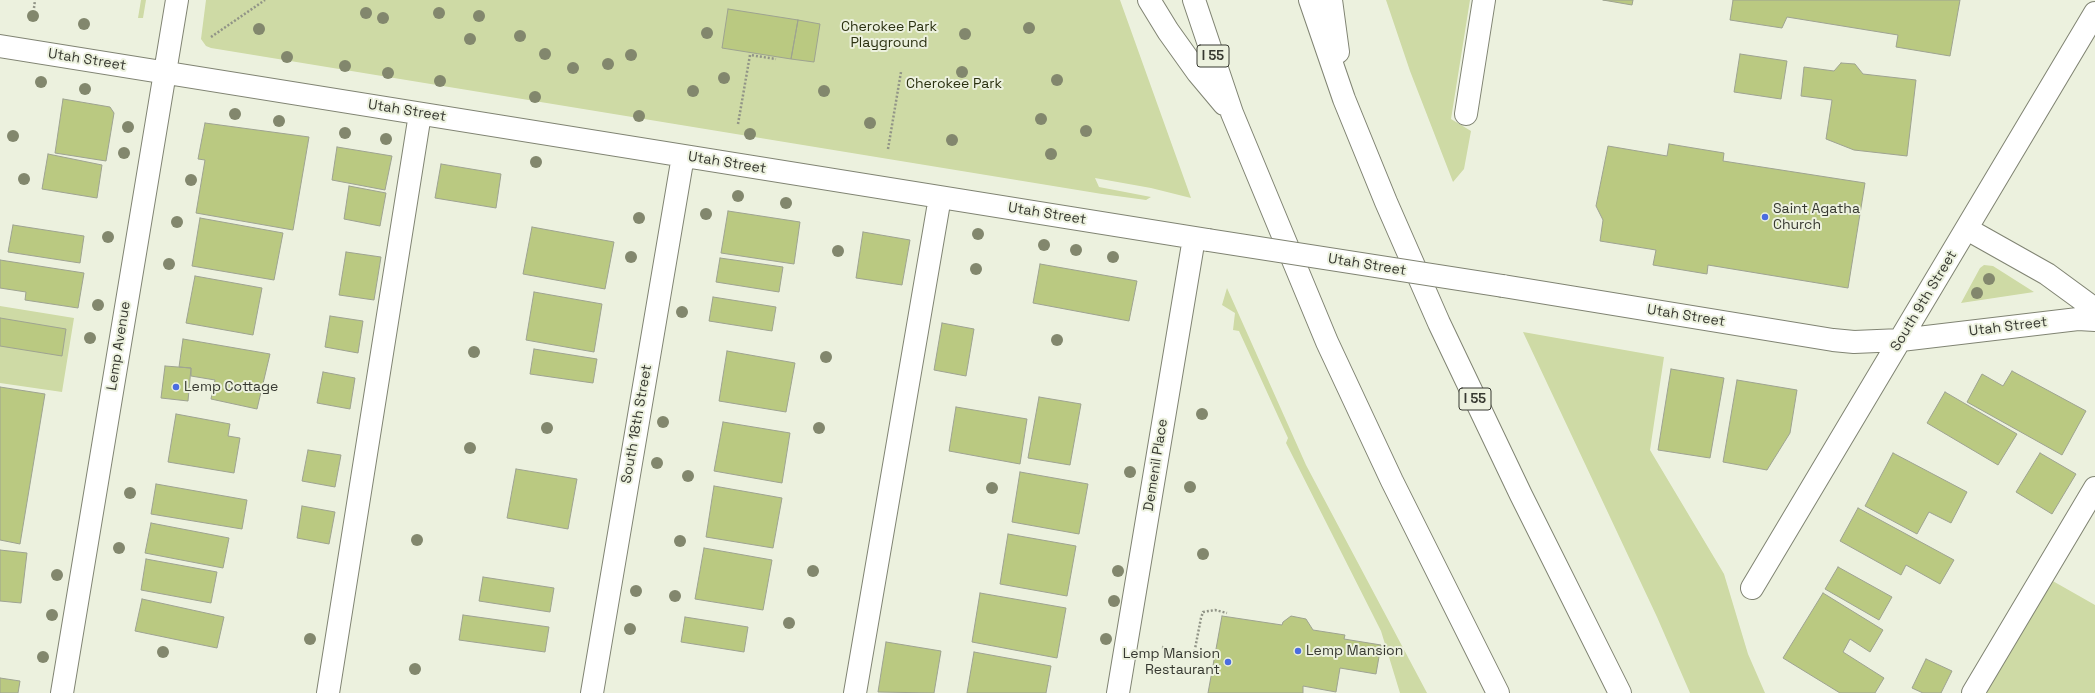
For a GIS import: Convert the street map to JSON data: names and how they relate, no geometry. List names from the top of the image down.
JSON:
{
  "streets": {
    "main road": [
      "I 55",
      "Utah Street",
      "South 9th Street",
      "Lemp Avenue",
      "South 18th Street",
      "Demenil Place"
    ]
  },
  "crossings": [
    ["Utah Street", "South 9th Street"],
    ["Utah Street", "Lemp Avenue"],
    ["Utah Street", "South 18th Street"],
    ["Utah Street", "Demenil Place"]
  ],
  "parks": ["Cherokee Park Playground", "Cherokee Park"],
  "places": [
    "Saint Agatha Church",
    "Lemp Cottage",
    "Lemp Mansion",
    "Lemp Mansion Restaurant"
  ]
}
